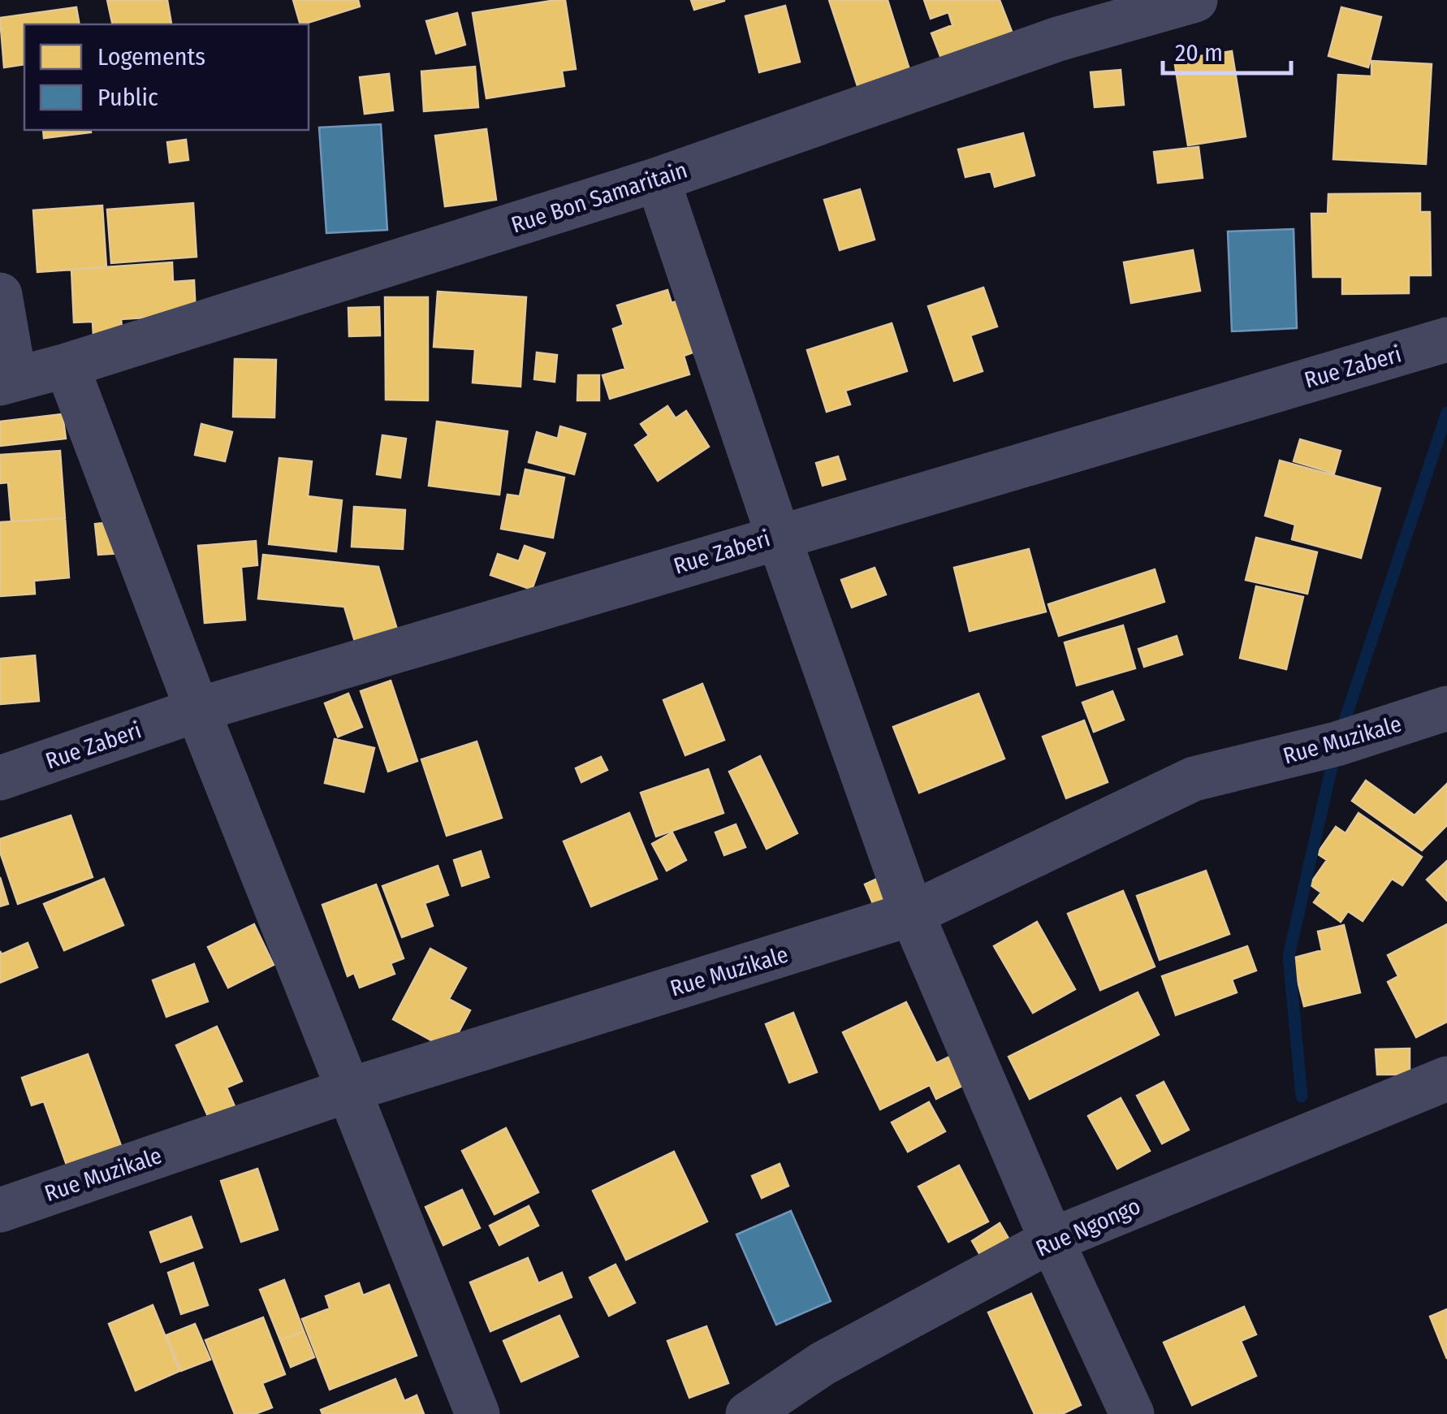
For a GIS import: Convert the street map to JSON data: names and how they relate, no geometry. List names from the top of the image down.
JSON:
{
  "streets": {
    "street": [
      "Rue Bon Samaritain",
      "Rue Zaberi",
      "Rue Muzikale",
      "Rue Ngongo"
    ]
  },
  "legend": ["Logements", "Public"],
  "scale_bar": "20 m"
}
